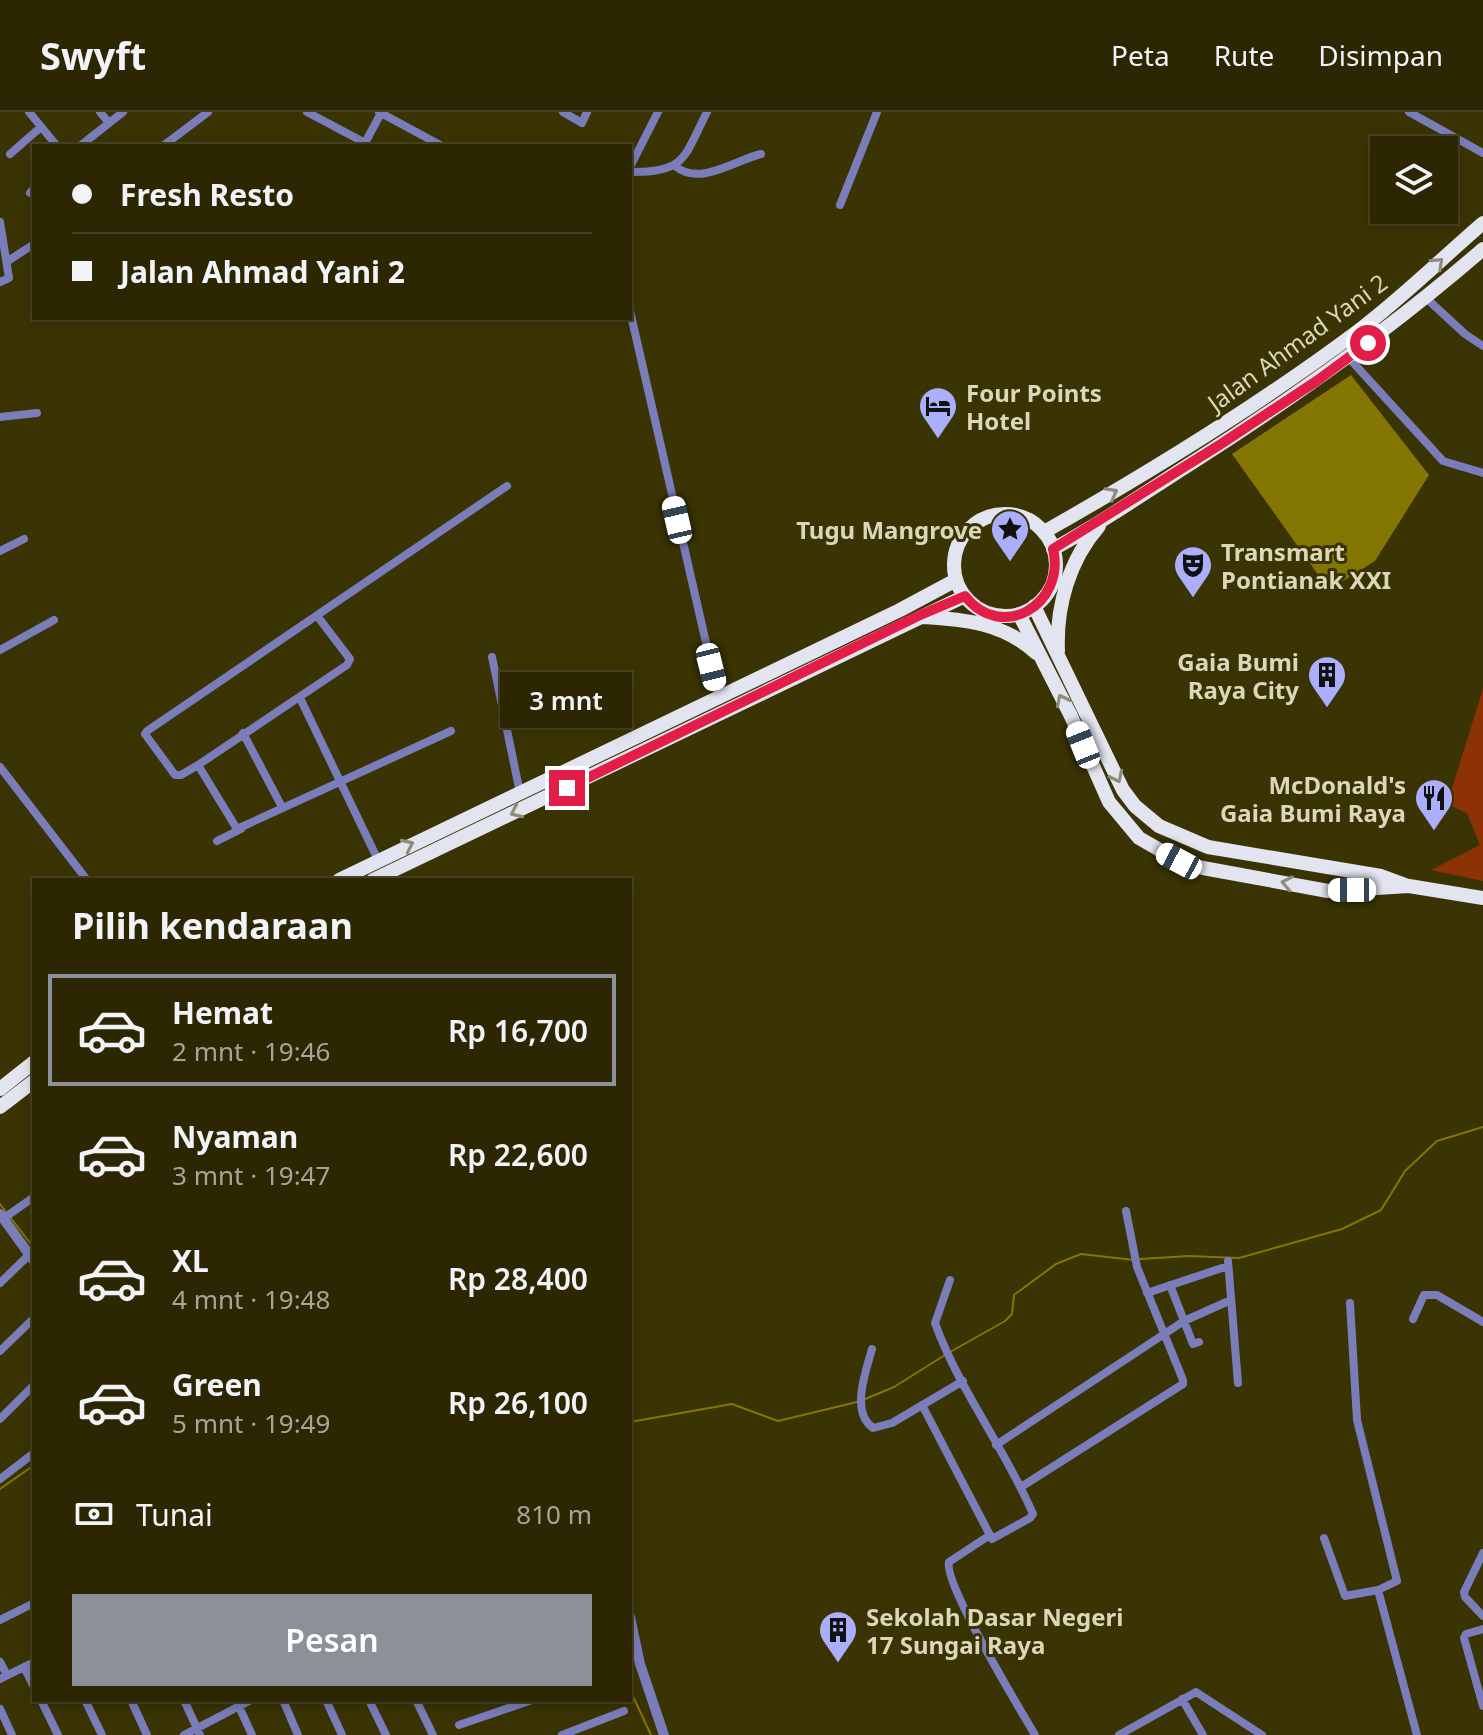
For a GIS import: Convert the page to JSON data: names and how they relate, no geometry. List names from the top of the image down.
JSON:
{
  "streets": {
    "highway": ["Jalan Ahmad Yani 2"]
  },
  "places": {
    "hotel": ["Four Points Hotel"],
    "place": ["Tugu Mangrove"],
    "theatre": ["Transmart Pontianak XXI"],
    "building": ["Gaia Bumi Raya City", "Sekolah Dasar Negeri 17 Sungai Raya"],
    "restaurant": ["McDonald's Gaia Bumi Raya"]
  },
  "page": {
    "header": "Swyft",
    "nav": ["Peta", "Rute", "Disimpan"],
    "banner": ["Fresh Resto", "Jalan Ahmad Yani 2"],
    "bubble": "3 mnt",
    "heading": "Pilih kendaraan",
    "list": [
      {
        "name": "Hemat",
        "note": "2 mnt · 19:46",
        "value": "Rp 16,700"
      },
      {
        "name": "Nyaman",
        "note": "3 mnt · 19:47",
        "value": "Rp 22,600"
      },
      {
        "name": "XL",
        "note": "4 mnt · 19:48",
        "value": "Rp 28,400"
      },
      {
        "name": "Green",
        "note": "5 mnt · 19:49",
        "value": "Rp 26,100"
      }
    ],
    "pay": ["Tunai", "810 m"],
    "buttons": "Pesan"
  }
}
